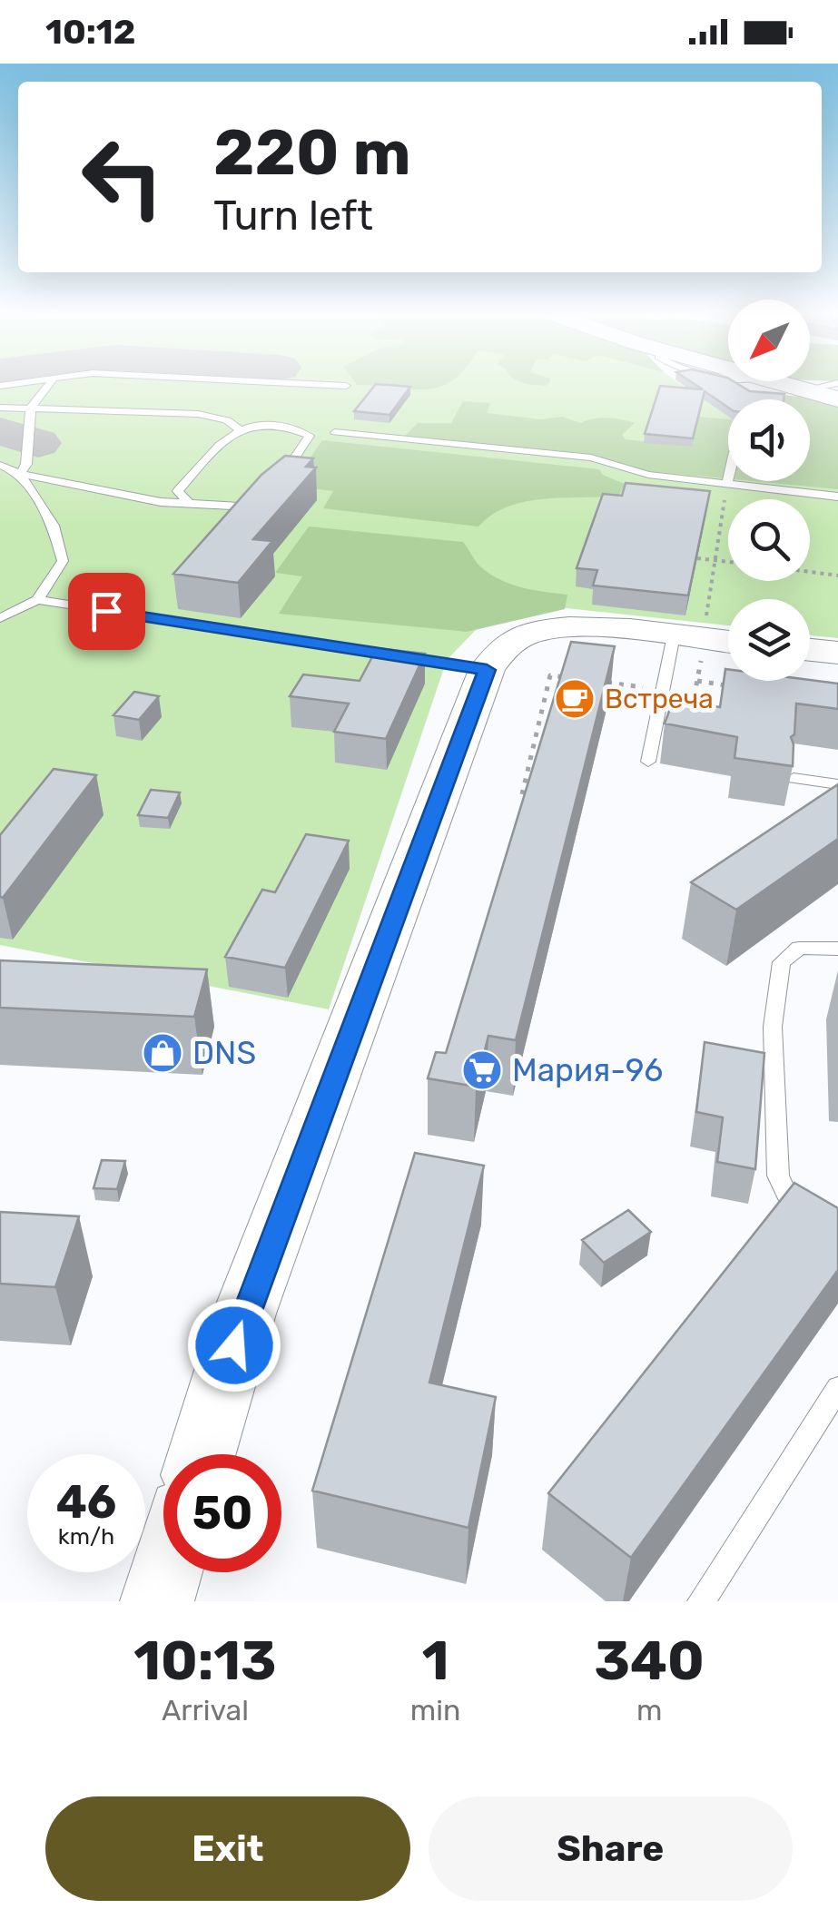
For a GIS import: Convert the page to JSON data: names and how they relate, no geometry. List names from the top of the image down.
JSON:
{
  "places": {
    "cafe": ["Встреча"],
    "shop": ["DNS"],
    "supermarket": ["Мария-96"]
  },
  "north": "bottom left",
  "page": {
    "status": "10:12",
    "turn": ["220 m", "Turn left"],
    "speed": "46 km/h",
    "limit": "50",
    "eta": [
      "10:13",
      "Arrival",
      "1",
      "min",
      "340",
      "m"
    ],
    "buttons": ["Exit", "Share"]
  }
}
